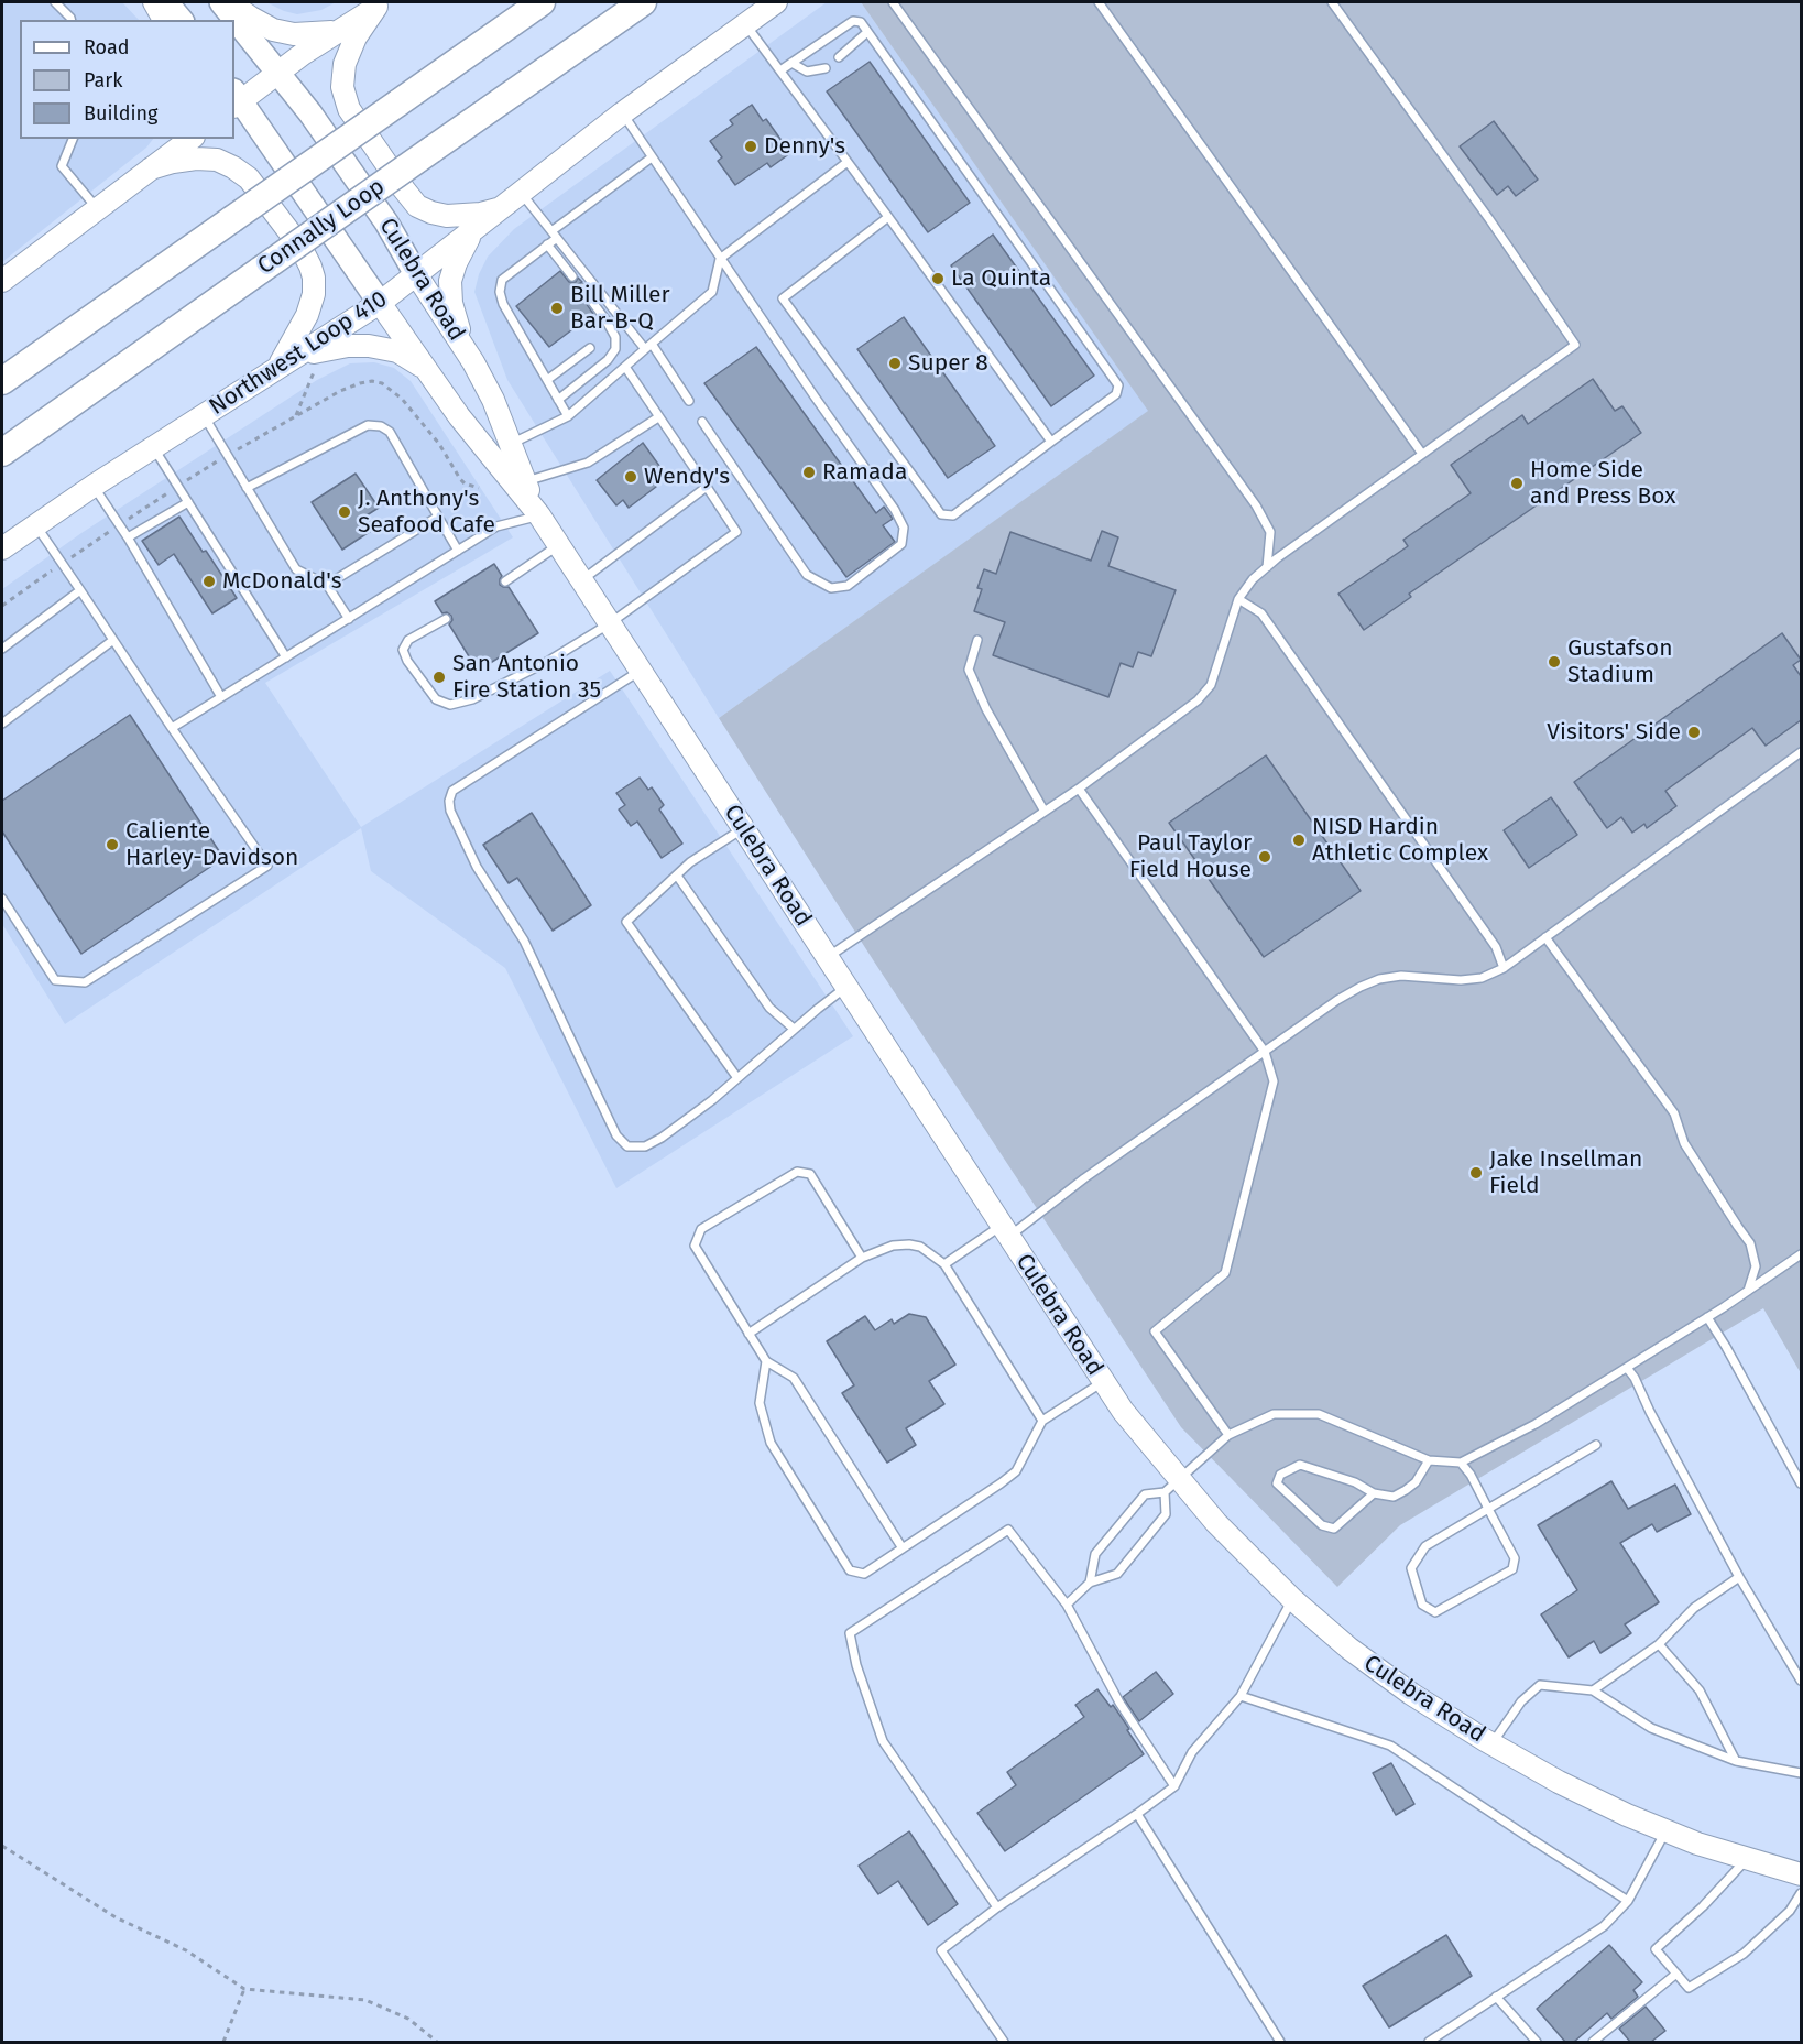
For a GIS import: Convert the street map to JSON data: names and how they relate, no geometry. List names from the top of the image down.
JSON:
{
  "streets": {
    "highway": ["Connally Loop"],
    "main road": ["Culebra Road", "Northwest Loop 410"]
  },
  "crossings": [
    ["Culebra Road", "Northwest Loop 410"]
  ],
  "places": [
    "Denny's",
    "La Quinta",
    "Bill Miller Bar-B-Q",
    "Super 8",
    "Ramada",
    "Wendy's",
    "Home Side and Press Box",
    "J. Anthony's Seafood Cafe",
    "McDonald's",
    "Gustafson Stadium",
    "San Antonio Fire Station 35",
    "Visitors' Side",
    "NISD Hardin Athletic Complex",
    "Caliente Harley-Davidson",
    "Paul Taylor Field House",
    "Jake Insellman Field"
  ],
  "legend": ["Road", "Park", "Building"]
}
